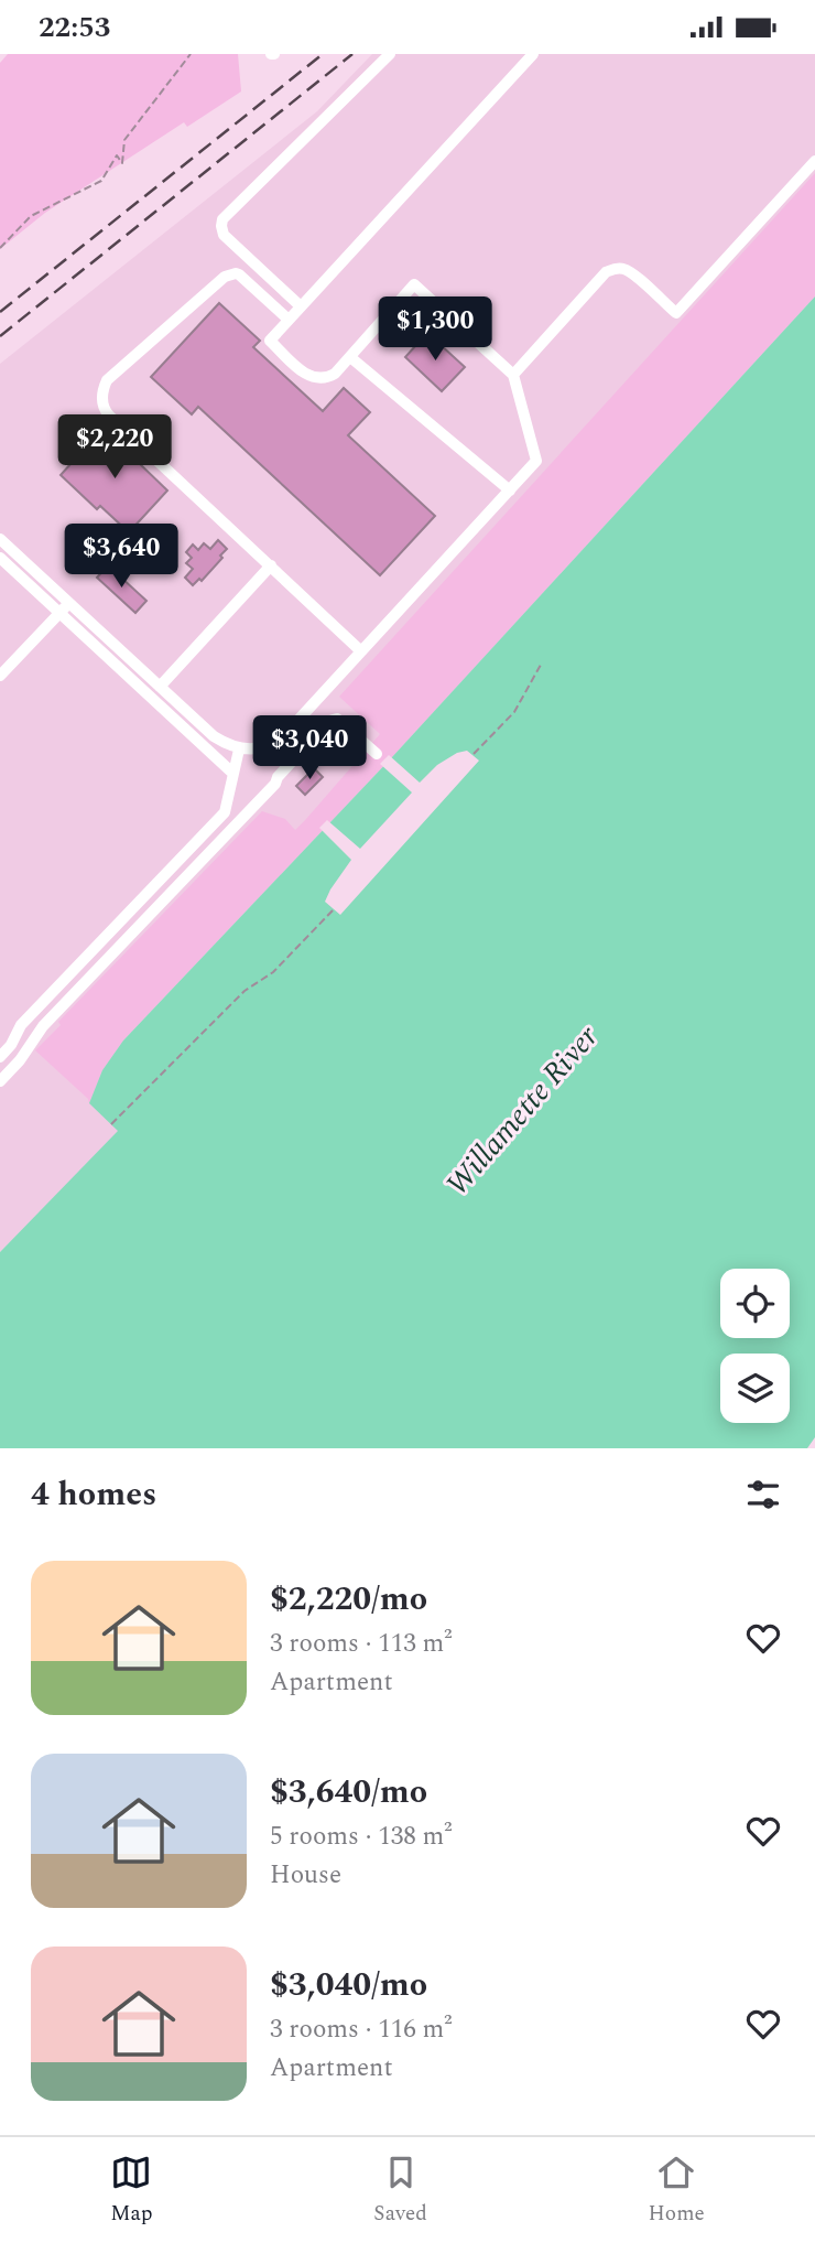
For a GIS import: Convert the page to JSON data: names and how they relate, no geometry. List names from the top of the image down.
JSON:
{
  "water": ["Willamette River"],
  "page": {
    "status": "22:53",
    "price": [
      "$1,300",
      "$2,220",
      "$3,640",
      "$3,040"
    ],
    "heading": "4 homes",
    "list": [
      {
        "name": "$2,220/mo",
        "note": "3 rooms · 113 m² · Apartment"
      },
      {
        "name": "$3,640/mo",
        "note": "5 rooms · 138 m² · House"
      },
      {
        "name": "$3,040/mo",
        "note": "3 rooms · 116 m² · Apartment"
      }
    ],
    "tabs": ["Map", "Saved", "Home"]
  }
}
